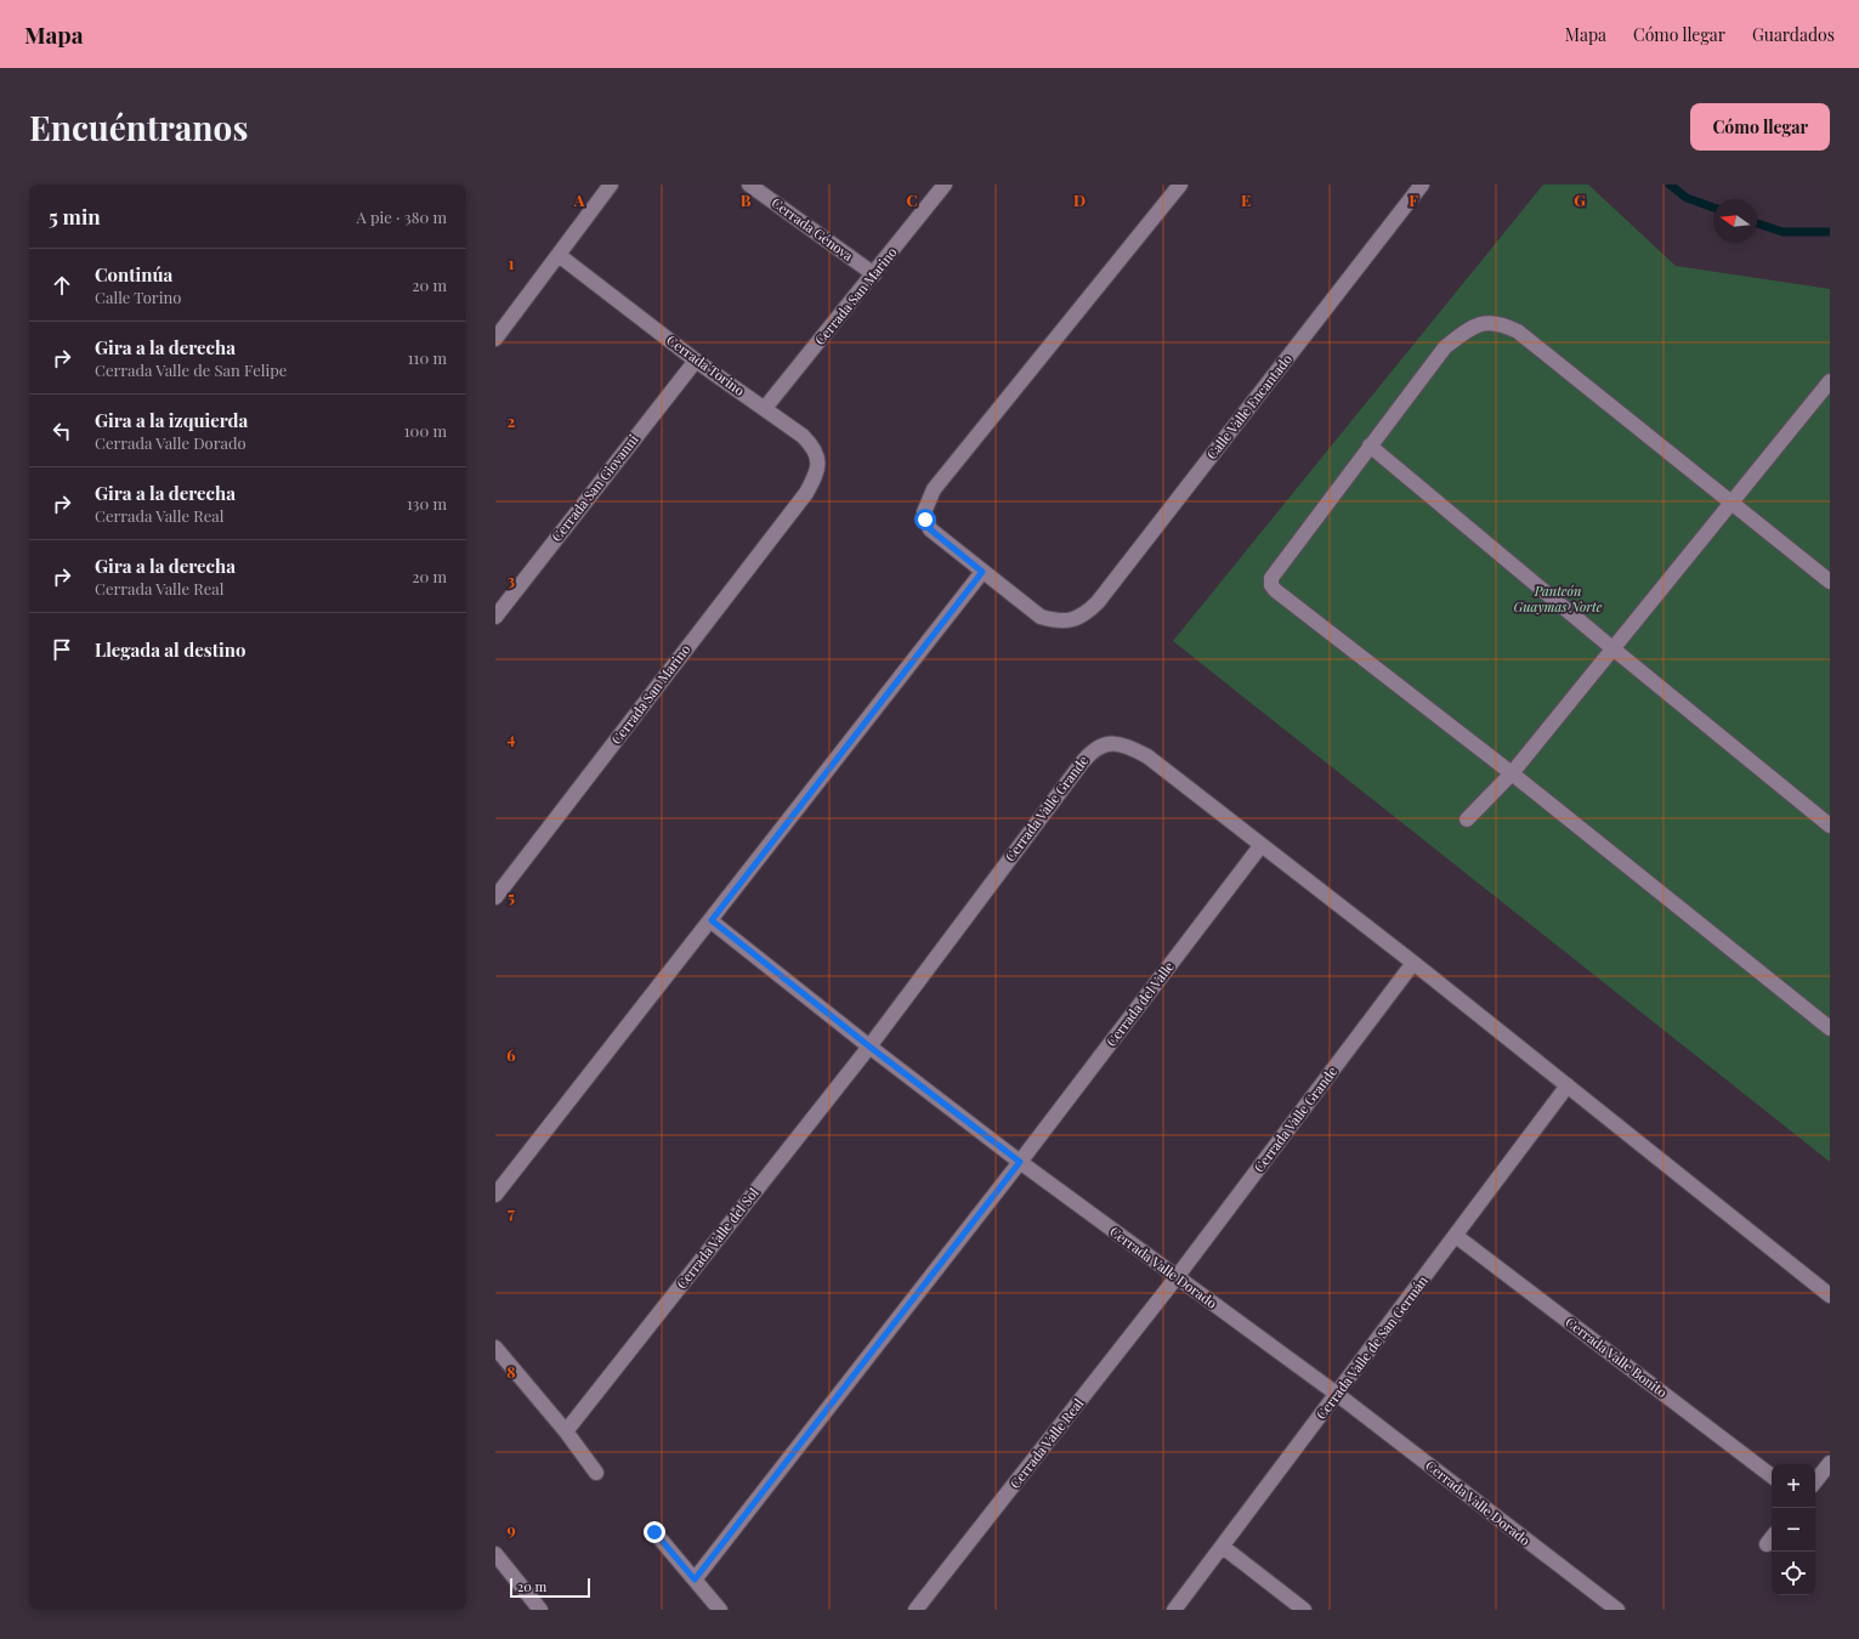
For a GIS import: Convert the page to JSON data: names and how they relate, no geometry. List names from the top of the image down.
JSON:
{
  "streets": {
    "street": [
      "Cerrada Génova",
      "Cerrada San Marino",
      "Cerrada Torino",
      "Calle Valle Encantado",
      "Cerrada San Giovanni",
      "Cerrada Valle Grande",
      "Cerrada del Valle",
      "Cerrada Valle del Sol",
      "Cerrada Valle Dorado",
      "Cerrada Valle de San Germán",
      "Cerrada Valle Bonito",
      "Cerrada Valle Real"
    ]
  },
  "crossings": [
    ["Cerrada Génova", "Cerrada San Marino"],
    ["Cerrada San Marino", "Cerrada Torino"],
    ["Cerrada Torino", "Cerrada San Giovanni"],
    ["Cerrada Valle Grande", "Cerrada del Valle"],
    ["Cerrada Valle Grande", "Cerrada Valle del Sol"],
    ["Cerrada Valle Grande", "Cerrada Valle Dorado"],
    ["Cerrada Valle Grande", "Cerrada Valle de San Germán"],
    ["Cerrada Valle Grande", "Cerrada Valle Real"],
    ["Cerrada del Valle", "Cerrada Valle Dorado"],
    ["Cerrada Valle del Sol", "Cerrada Valle Dorado"],
    ["Cerrada Valle Dorado", "Cerrada Valle de San Germán"],
    ["Cerrada Valle Dorado", "Cerrada Valle Real"],
    ["Cerrada Valle de San Germán", "Cerrada Valle Bonito"]
  ],
  "parks": ["Panteón Guaymas Norte"],
  "scale_bar": "20 m",
  "north": "left",
  "page": {
    "header": "Mapa",
    "nav": ["Mapa", "Cómo llegar", "Guardados"],
    "buttons": "Cómo llegar",
    "title": "Encuéntranos",
    "heading": ["5 min", "A pie · 380 m"],
    "list": [
      ["Continúa", "Calle Torino", "20 m"],
      ["Gira a la derecha", "Cerrada Valle de San Felipe", "110 m"],
      ["Gira a la izquierda", "Cerrada Valle Dorado", "100 m"],
      ["Gira a la derecha", "Cerrada Valle Real", "130 m"],
      ["Gira a la derecha", "Cerrada Valle Real", "20 m"],
      "Llegada al destino"
    ],
    "map_buttons": ["+", "−"],
    "scale": "20 m"
  },
  "grid": {
    "columns": [
      "A",
      "B",
      "C",
      "D",
      "E",
      "F",
      "G"
    ],
    "rows": [
      "1",
      "2",
      "3",
      "4",
      "5",
      "6",
      "7",
      "8",
      "9"
    ]
  }
}
